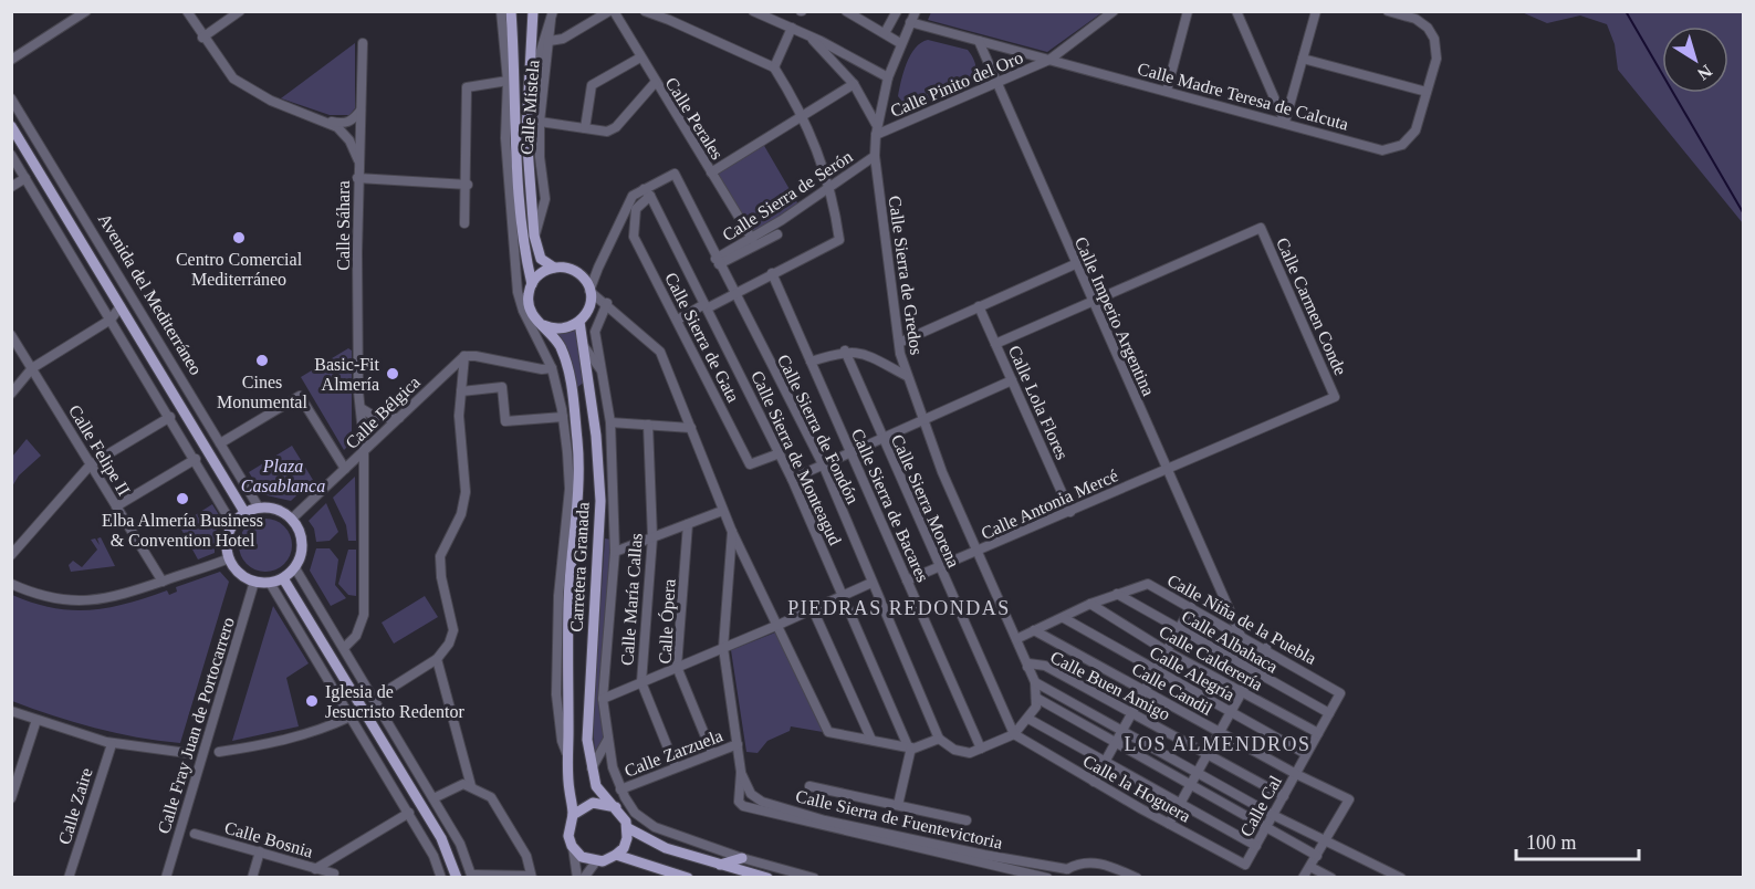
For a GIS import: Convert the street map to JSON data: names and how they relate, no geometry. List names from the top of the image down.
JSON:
{
  "streets": {
    "main road": ["Avenida del Mediterráneo", "Carretera Granada"],
    "street": [
      "Calle Pinito del Oro",
      "Calle Madre Teresa de Calcuta",
      "Calle Mistela",
      "Calle Perales",
      "Calle Sierra de Serón",
      "Calle Sáhara",
      "Calle Sierra de Gredos",
      "Calle Carmen Conde",
      "Calle Imperio Argentina",
      "Calle Sierra de Gata",
      "Calle Lola Flores",
      "Calle Bélgica",
      "Calle Sierra de Fondón",
      "Calle Felipe II",
      "Calle Sierra de Monteagud",
      "Calle Sierra Morena",
      "Calle Antonia Mercé",
      "Calle Sierra de Bacares",
      "Calle María Callas",
      "Calle Niña de la Puebla",
      "Calle Ópera",
      "Calle Albahaca",
      "Calle Calderería",
      "Calle Alegría",
      "Calle Buen Amigo",
      "Calle Candil",
      "Calle Fray Juan de Portocarrero",
      "Calle Zarzuela",
      "Calle la Hoguera",
      "Calle Zaire",
      "Calle Cal",
      "Calle Sierra de Fuentevictoria",
      "Calle Bosnia"
    ]
  },
  "crossings": [
    ["Calle Pinito del Oro", "Calle Madre Teresa de Calcuta"],
    ["Calle Pinito del Oro", "Calle Sierra de Gredos"],
    ["Calle Pinito del Oro", "Calle Imperio Argentina"],
    ["Calle Madre Teresa de Calcuta", "Calle Sierra de Gredos"],
    ["Calle Madre Teresa de Calcuta", "Calle Imperio Argentina"],
    ["Calle Perales", "Calle Sierra de Serón"],
    ["Calle Sierra de Serón", "Calle Sierra de Gredos"],
    ["Calle Sierra de Serón", "Calle Sierra de Fondón"],
    ["Calle Sáhara", "Calle Bélgica"],
    ["Calle Sierra de Gredos", "Calle Antonia Mercé"],
    ["Calle Sierra de Gredos", "Calle Niña de la Puebla"],
    ["Calle Sierra de Gredos", "Calle Buen Amigo"],
    ["Avenida del Mediterráneo", "Calle Bélgica"],
    ["Avenida del Mediterráneo", "Calle Fray Juan de Portocarrero"],
    ["Calle Carmen Conde", "Calle Imperio Argentina"],
    ["Calle Carmen Conde", "Calle Antonia Mercé"],
    ["Calle Imperio Argentina", "Calle Antonia Mercé"],
    ["Calle Imperio Argentina", "Calle Niña de la Puebla"],
    ["Calle Sierra de Gata", "Calle Sierra de Monteagud"],
    ["Calle Lola Flores", "Calle Antonia Mercé"],
    ["Calle Bélgica", "Calle Fray Juan de Portocarrero"],
    ["Calle Sierra de Fondón", "Calle Sierra de Monteagud"],
    ["Calle Sierra Morena", "Calle Antonia Mercé"],
    ["Calle Sierra Morena", "Calle la Hoguera"],
    ["Calle Antonia Mercé", "Calle Sierra de Bacares"],
    ["Calle María Callas", "Calle Zarzuela"],
    ["Calle Niña de la Puebla", "Calle Albahaca"],
    ["Calle Niña de la Puebla", "Calle Calderería"],
    ["Calle Niña de la Puebla", "Calle Alegría"],
    ["Calle Niña de la Puebla", "Calle Candil"],
    ["Calle Niña de la Puebla", "Calle Cal"],
    ["Calle Ópera", "Calle Zarzuela"],
    ["Calle Albahaca", "Calle Cal"],
    ["Calle Calderería", "Calle Cal"],
    ["Calle Alegría", "Calle Cal"],
    ["Calle Buen Amigo", "Calle Cal"],
    ["Calle Candil", "Calle Cal"],
    ["Calle la Hoguera", "Calle Cal"]
  ],
  "districts": ["PIEDRAS REDONDAS", "LOS ALMENDROS"],
  "parks": ["Plaza Casablanca"],
  "places": [
    "Centro Comercial Mediterráneo",
    "Cines Monumental",
    "Basic-Fit Almería",
    "Elba Almería Business & Convention Hotel",
    "Iglesia de Jesucristo Redentor"
  ],
  "scale_bar": "100 m",
  "north": "bottom right"
}
